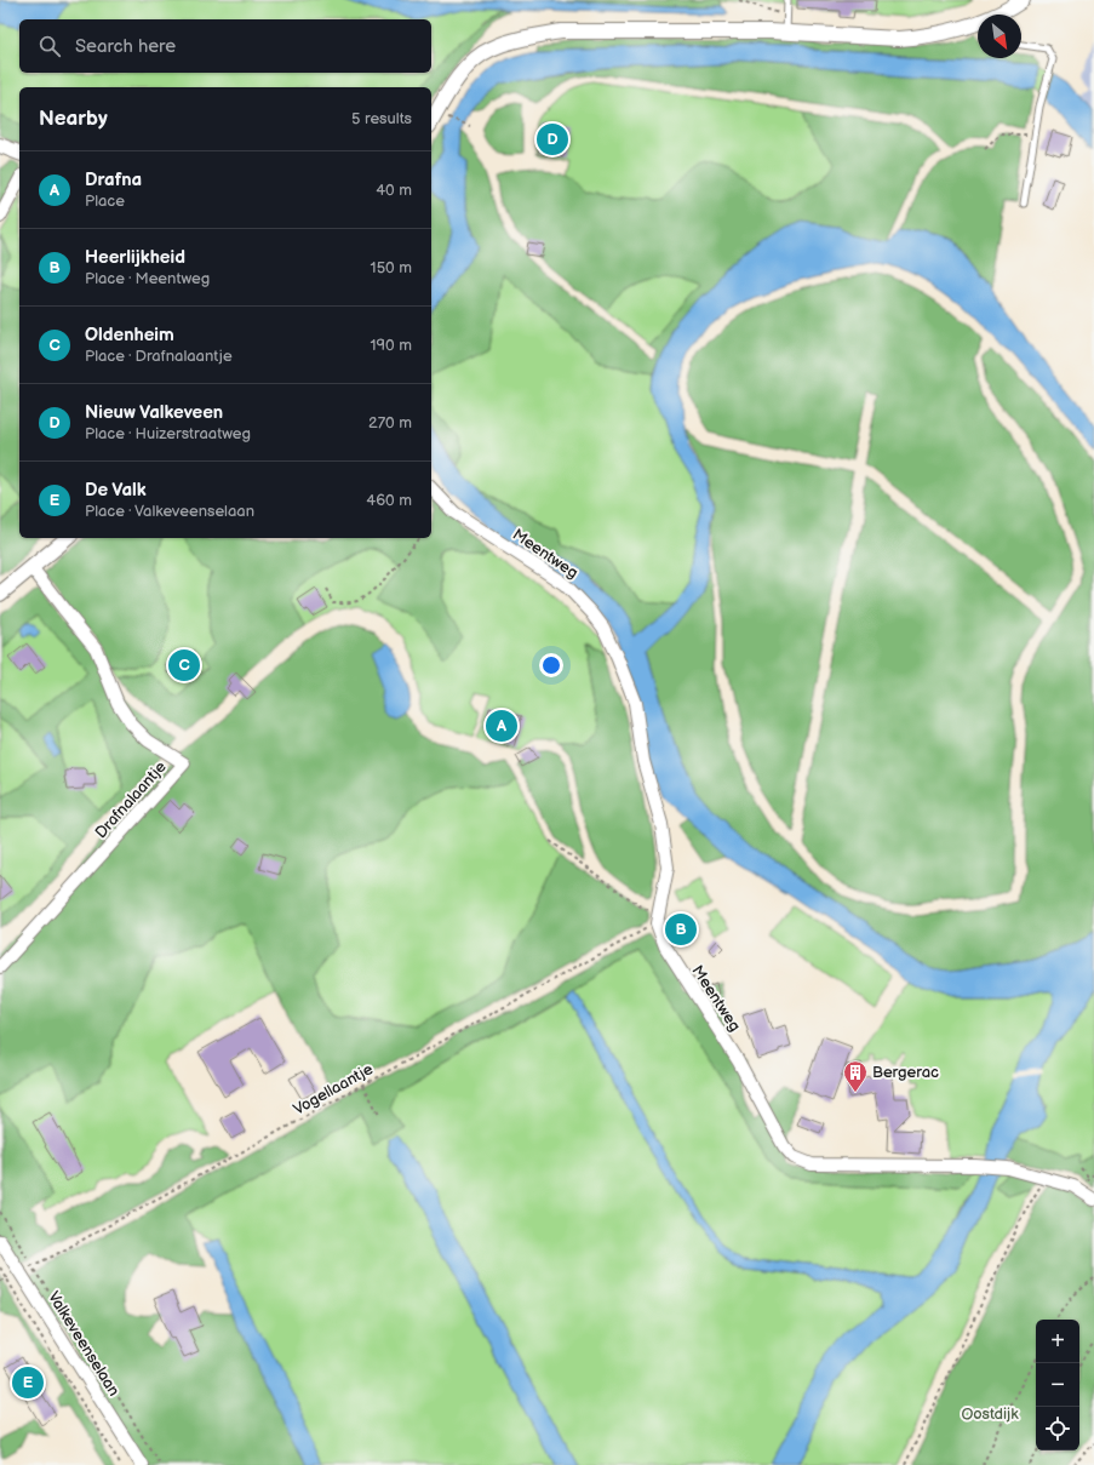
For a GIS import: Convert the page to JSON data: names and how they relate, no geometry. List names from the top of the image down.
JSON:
{
  "streets": {
    "street": ["Meentweg", "Drafnalaantje", "Valkeveenselaan"],
    "path": ["Vogellaantje"]
  },
  "crossings": [
    ["Meentweg", "Vogellaantje"],
    ["Vogellaantje", "Valkeveenselaan"]
  ],
  "parks": ["Oostdijk"],
  "places": {
    "building": ["Bergerac"]
  },
  "north": "bottom right",
  "page": {
    "search": "Search here",
    "heading": ["Nearby", "5 results"],
    "pins": [
      "D",
      "C",
      "A",
      "B",
      "E"
    ],
    "list": [
      {
        "mark": "A",
        "name": "Drafna",
        "note": "Place",
        "value": "40 m"
      },
      {
        "mark": "B",
        "name": "Heerlijkheid",
        "note": "Place · Meentweg",
        "value": "150 m"
      },
      {
        "mark": "C",
        "name": "Oldenheim",
        "note": "Place · Drafnalaantje",
        "value": "190 m"
      },
      {
        "mark": "D",
        "name": "Nieuw Valkeveen",
        "note": "Place · Huizerstraatweg",
        "value": "270 m"
      },
      {
        "mark": "E",
        "name": "De Valk",
        "note": "Place · Valkeveenselaan",
        "value": "460 m"
      }
    ],
    "map_buttons": ["+", "−"]
  }
}
